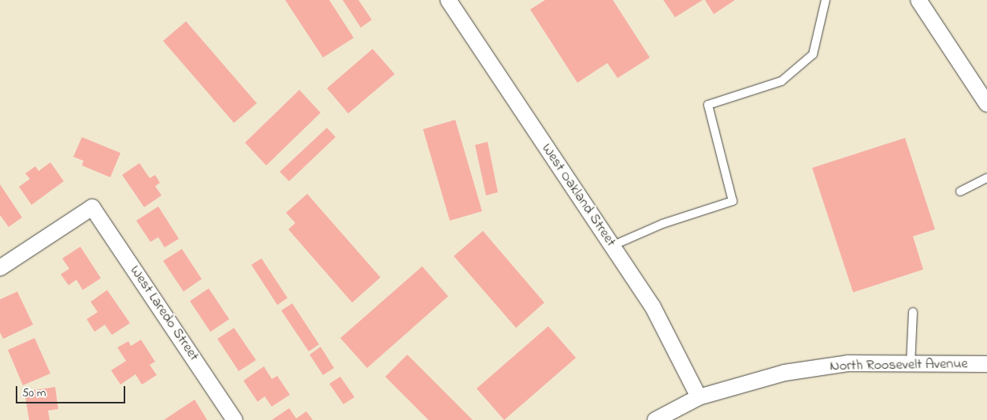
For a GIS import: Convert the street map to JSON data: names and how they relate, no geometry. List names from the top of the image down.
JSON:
{
  "streets": {
    "street": ["West Oakland Street", "West Laredo Street", "North Roosevelt Avenue"]
  },
  "crossings": [
    ["West Oakland Street", "North Roosevelt Avenue"]
  ],
  "scale_bar": "50 m"
}
